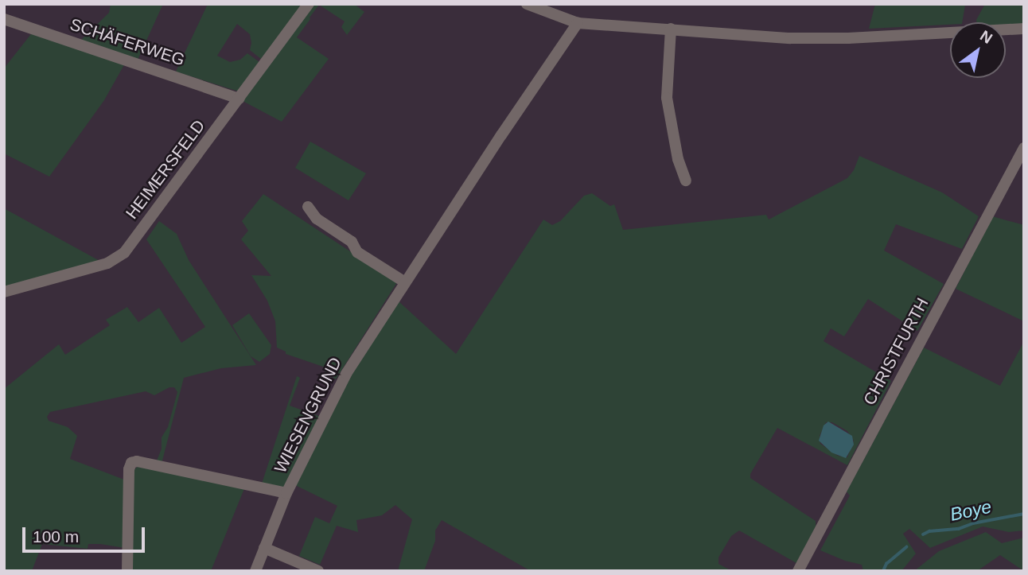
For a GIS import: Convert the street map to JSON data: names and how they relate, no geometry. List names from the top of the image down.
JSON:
{
  "streets": {
    "street": [
      "SCHÄFERWEG",
      "HEIMERSFELD",
      "CHRISTFURTH",
      "WIESENGRUND"
    ]
  },
  "crossings": [
    ["SCHÄFERWEG", "HEIMERSFELD"]
  ],
  "water": ["Boye"],
  "scale_bar": "100 m",
  "north": "top right"
}
